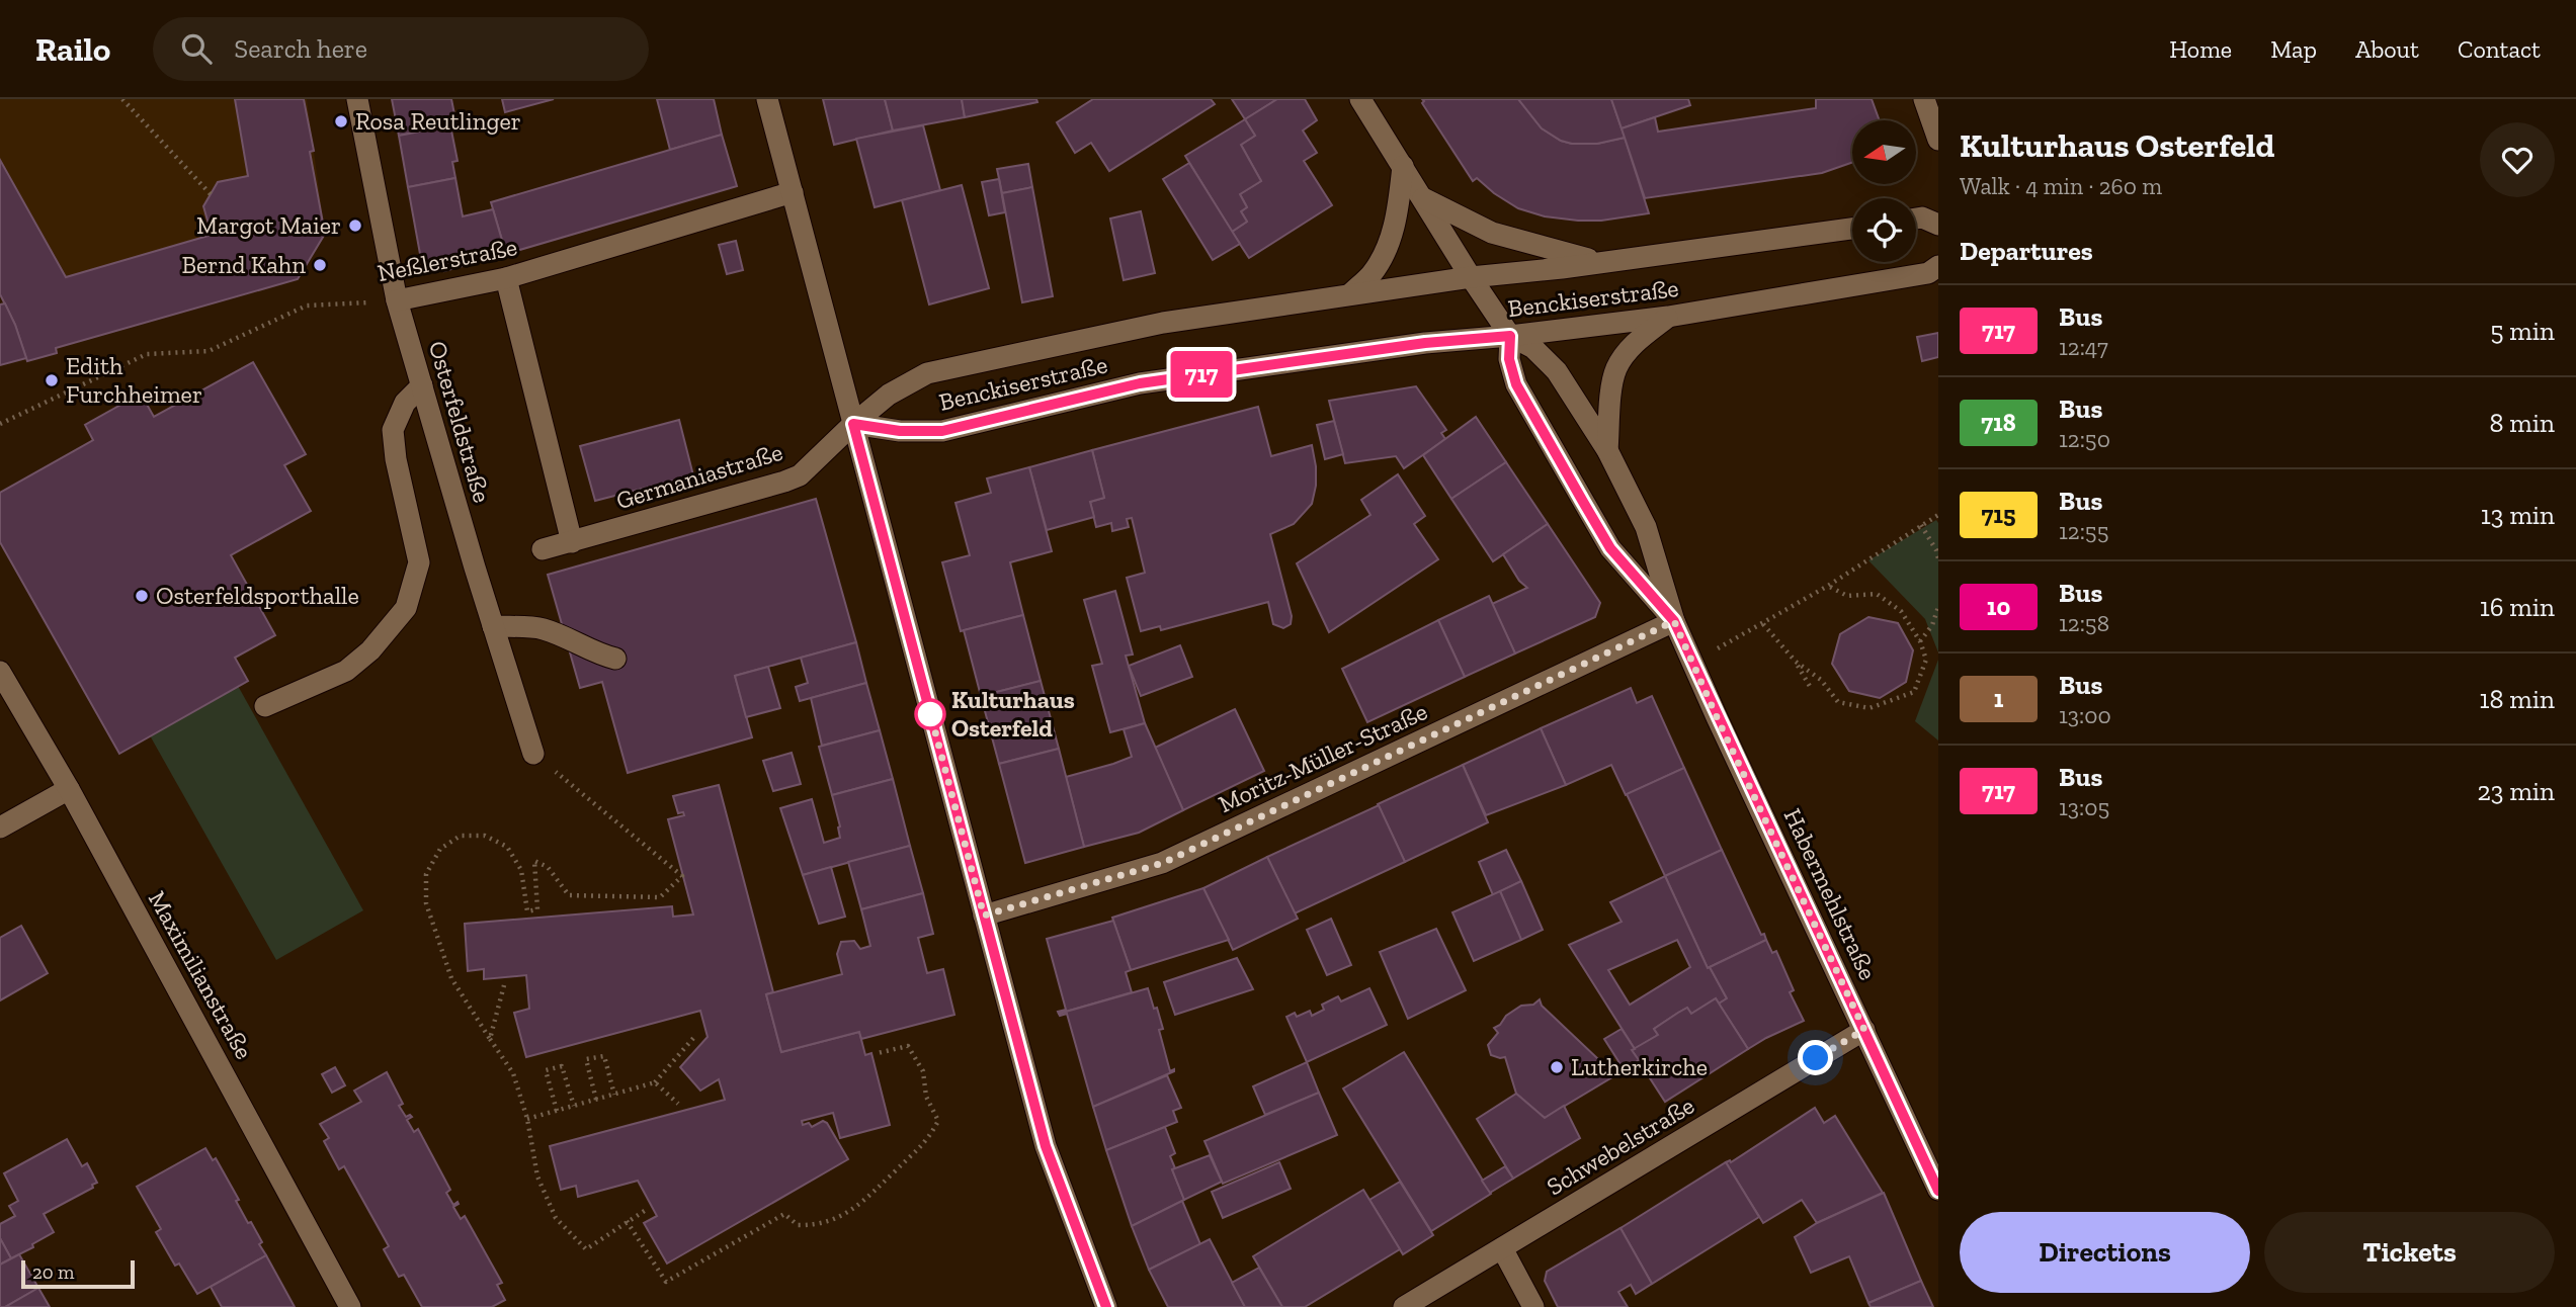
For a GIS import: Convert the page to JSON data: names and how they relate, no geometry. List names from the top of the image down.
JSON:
{
  "streets": {
    "street": [
      "Neßlerstraße",
      "Benckiserstraße",
      "Osterfeldstraße",
      "Germaniastraße",
      "Moritz-Müller-Straße",
      "Habermehlstraße",
      "Maximilianstraße",
      "Schwebelstraße"
    ]
  },
  "crossings": [
    ["Neßlerstraße", "Osterfeldstraße"],
    ["Benckiserstraße", "Germaniastraße"],
    ["Benckiserstraße", "Habermehlstraße"],
    ["Moritz-Müller-Straße", "Habermehlstraße"],
    ["Habermehlstraße", "Schwebelstraße"]
  ],
  "places": [
    "Rosa Reutlinger",
    "Margot Maier",
    "Bernd Kahn",
    "Edith Furchheimer",
    "Osterfeldsporthalle",
    "Kulturhaus Osterfeld",
    "Lutherkirche"
  ],
  "lines": ["bus line 717"],
  "scale_bar": "20 m",
  "north": "left",
  "page": {
    "header": "Railo",
    "search": "Search here",
    "nav": [
      "Home",
      "Map",
      "About",
      "Contact"
    ],
    "on_map": "717",
    "heading": [
      ["Kulturhaus Osterfeld", "Walk · 4 min · 260 m"],
      "Departures"
    ],
    "list": [
      {
        "mark": "717",
        "name": "Bus",
        "note": "12:47",
        "value": "5 min"
      },
      {
        "mark": "718",
        "name": "Bus",
        "note": "12:50",
        "value": "8 min"
      },
      {
        "mark": "715",
        "name": "Bus",
        "note": "12:55",
        "value": "13 min"
      },
      {
        "mark": "10",
        "name": "Bus",
        "note": "12:58",
        "value": "16 min"
      },
      {
        "mark": "1",
        "name": "Bus",
        "note": "13:00",
        "value": "18 min"
      },
      {
        "mark": "717",
        "name": "Bus",
        "note": "13:05",
        "value": "23 min"
      }
    ],
    "buttons": ["Directions", "Tickets"],
    "scale": "20 m"
  }
}
